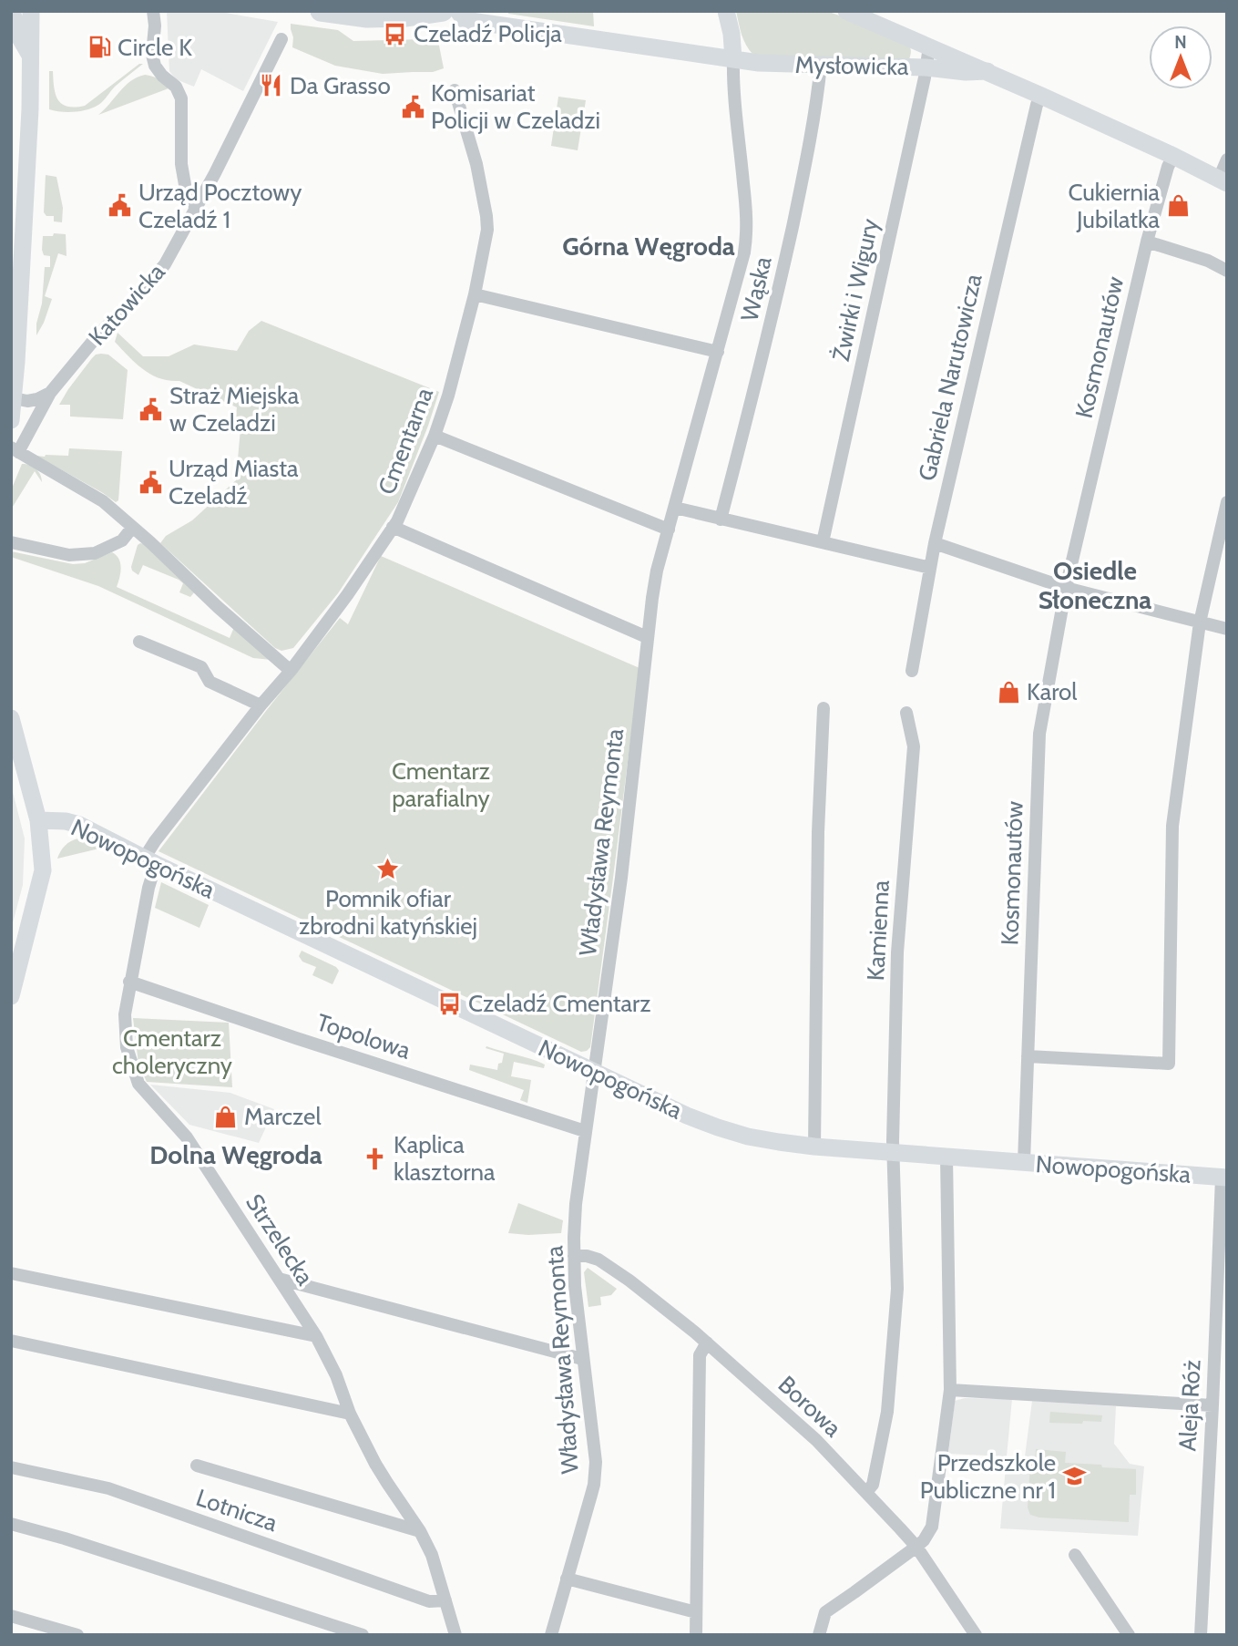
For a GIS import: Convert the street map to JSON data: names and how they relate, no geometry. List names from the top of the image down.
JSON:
{
  "streets": {
    "street": [
      "Mysłowicka",
      "Wąska",
      "Żwirki i Wigury",
      "Katowicka",
      "Kosmonautów",
      "Gabriela Narutowicza",
      "Cmentarna",
      "Władysława Reymonta",
      "Nowopogońska",
      "Kamienna",
      "Topolowa",
      "Strzelecka",
      "Aleja Róż",
      "Borowa",
      "Lotnicza"
    ]
  },
  "crossings": [
    ["Mysłowicka", "Wąska"],
    ["Mysłowicka", "Żwirki i Wigury"],
    ["Mysłowicka", "Kosmonautów"],
    ["Mysłowicka", "Gabriela Narutowicza"],
    ["Mysłowicka", "Władysława Reymonta"],
    ["Kosmonautów", "Nowopogońska"],
    ["Cmentarna", "Nowopogońska"],
    ["Cmentarna", "Strzelecka"],
    ["Władysława Reymonta", "Nowopogońska"],
    ["Władysława Reymonta", "Topolowa"],
    ["Władysława Reymonta", "Borowa"],
    ["Nowopogońska", "Kamienna"],
    ["Nowopogońska", "Strzelecka"],
    ["Nowopogońska", "Aleja Róż"],
    ["Kamienna", "Borowa"],
    ["Topolowa", "Strzelecka"],
    ["Strzelecka", "Lotnicza"]
  ],
  "districts": ["Górna Węgroda", "Osiedle Słoneczna", "Dolna Węgroda"],
  "parks": ["Cmentarz parafialny", "Cmentarz choleryczny"],
  "places": {
    "bus stop": ["Czeladź Policja", "Czeladź Cmentarz"],
    "fuel station": ["Circle K"],
    "restaurant": ["Da Grasso"],
    "public building": [
      "Komisariat Policji w Czeladzi",
      "Urząd Pocztowy Czeladź 1",
      "Straż Miejska w Czeladzi",
      "Urząd Miasta Czeladź"
    ],
    "shop": ["Cukiernia Jubilatka", "Karol", "Marczel"],
    "place": ["Pomnik ofiar zbrodni katyńskiej"],
    "church": ["Kaplica klasztorna"],
    "school or university": ["Przedszkole Publiczne nr 1"]
  },
  "north": "top"
}
